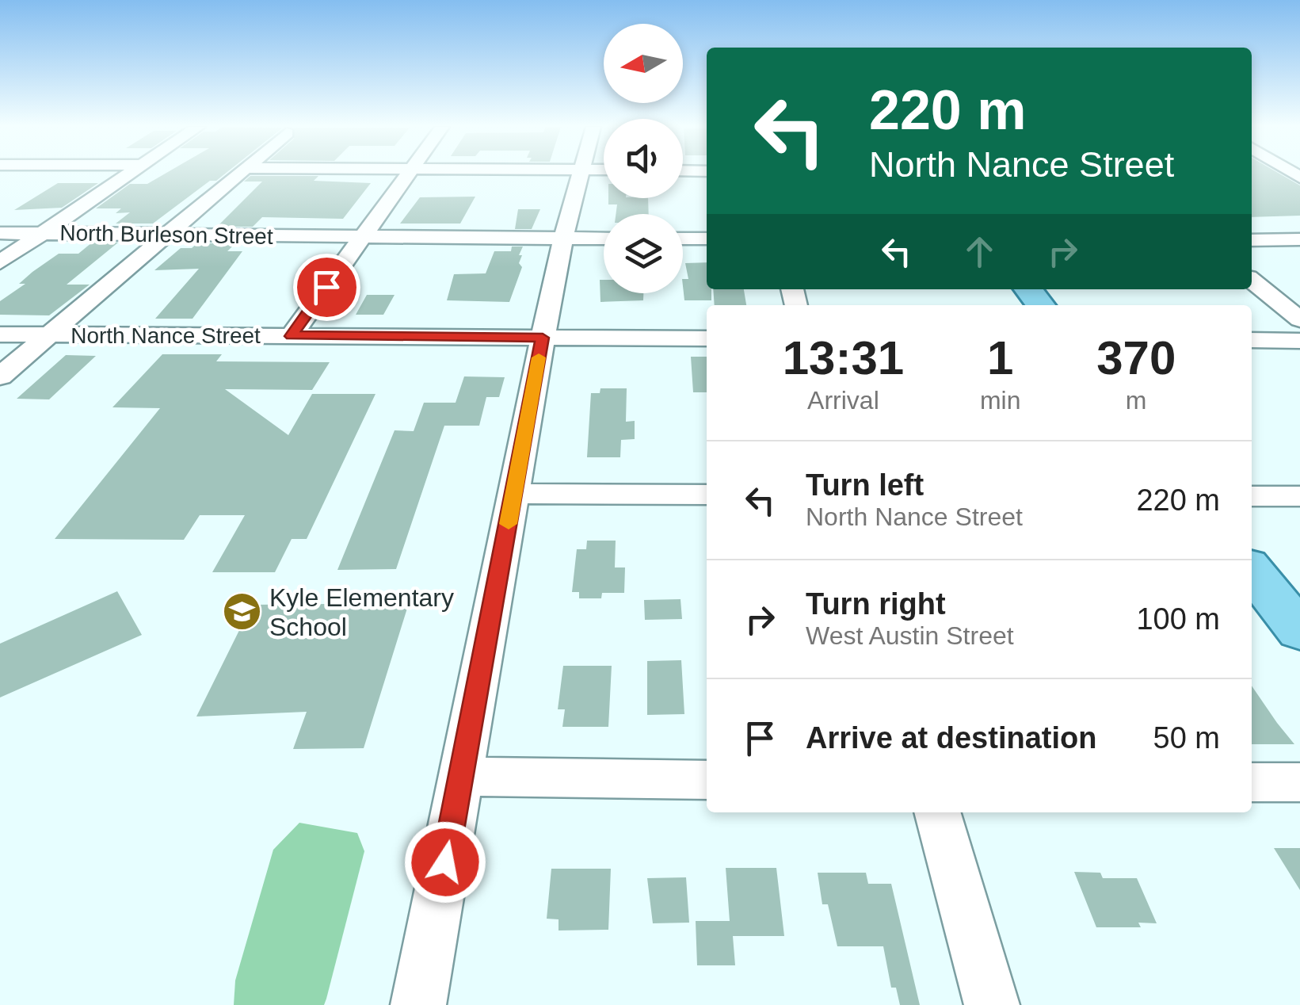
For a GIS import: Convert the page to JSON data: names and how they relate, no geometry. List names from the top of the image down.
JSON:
{
  "streets": {
    "street": ["North Burleson Street", "North Nance Street"]
  },
  "places": {
    "school or university": ["Kyle Elementary School"]
  },
  "north": "left",
  "page": {
    "turn": ["220 m", "North Nance Street"],
    "eta": [
      "13:31",
      "Arrival",
      "1",
      "min",
      "370",
      "m"
    ],
    "list": [
      {
        "name": "Turn left",
        "note": "North Nance Street",
        "value": "220 m"
      },
      {
        "name": "Turn right",
        "note": "West Austin Street",
        "value": "100 m"
      },
      {
        "name": "Arrive at destination",
        "value": "50 m"
      }
    ]
  }
}
